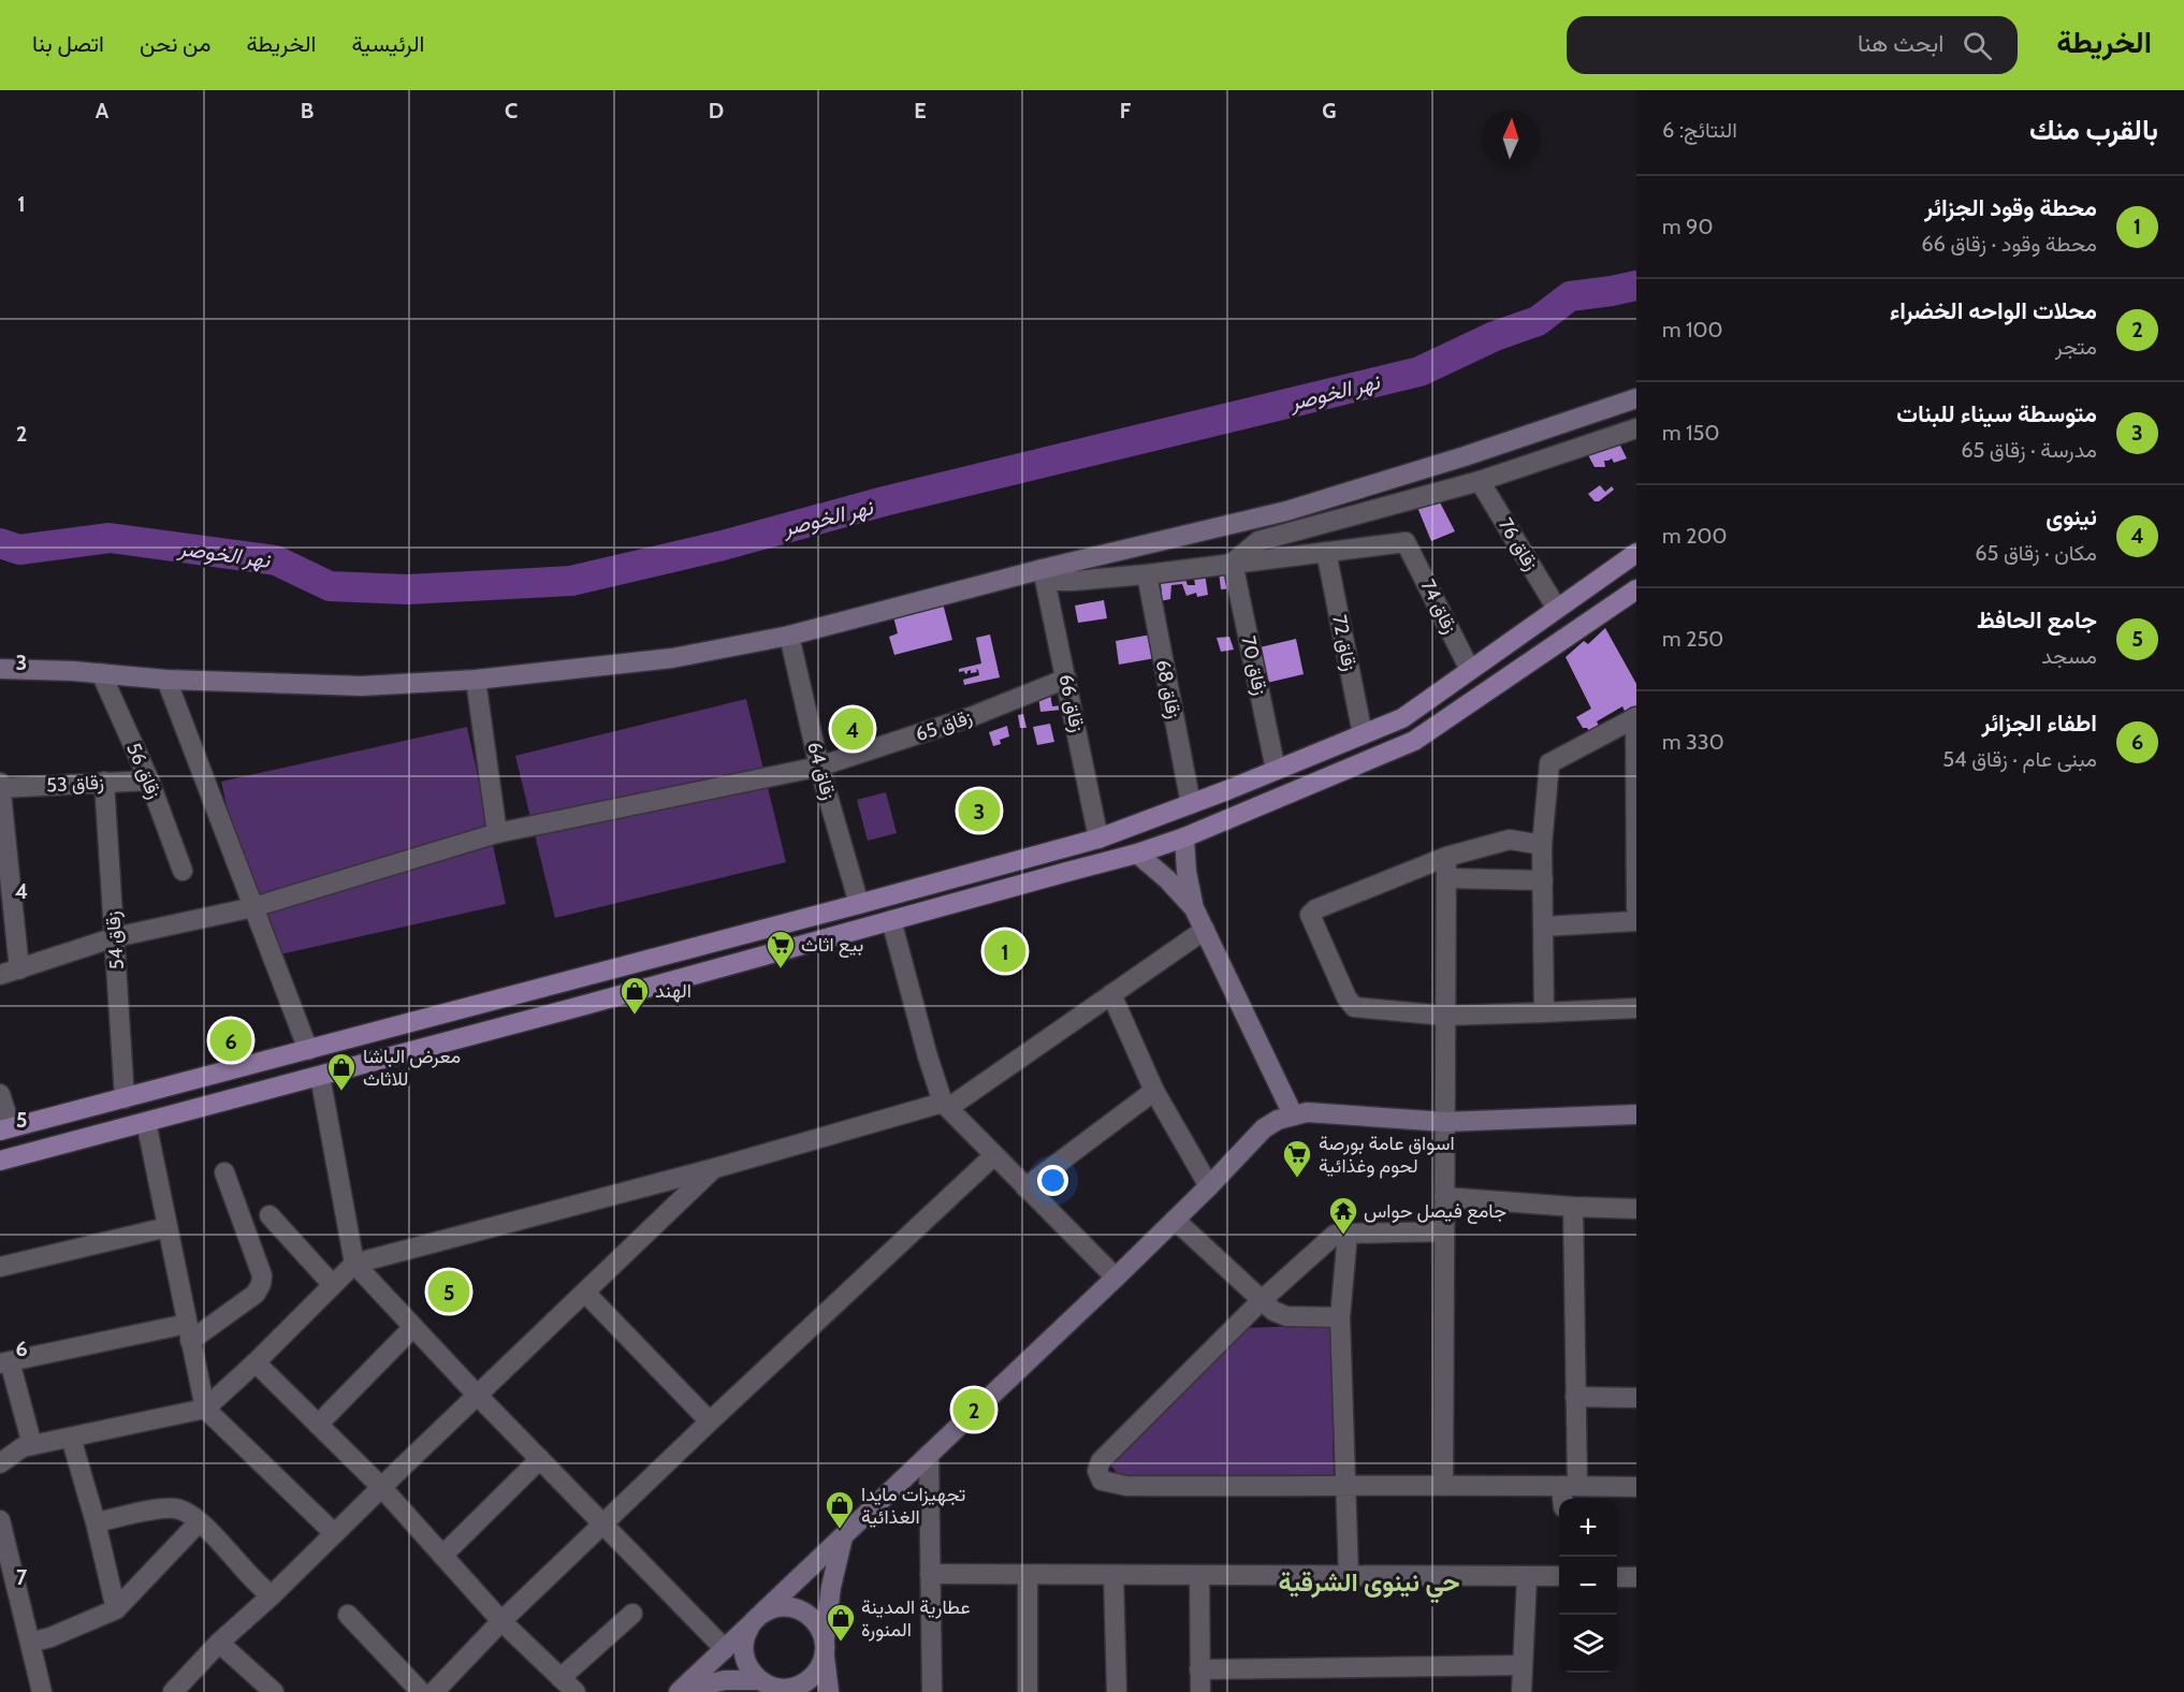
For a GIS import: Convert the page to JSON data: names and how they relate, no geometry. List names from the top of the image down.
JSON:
{
  "streets": {
    "street": [
      "زقاق 76",
      "زقاق 74",
      "زقاق 72",
      "زقاق 70",
      "زقاق 68",
      "زقاق 66",
      "زقاق 65",
      "زقاق 56",
      "زقاق 64",
      "زقاق 53",
      "زقاق 54"
    ]
  },
  "crossings": [
    ["زقاق 74", "زقاق 72"],
    ["زقاق 66", "زقاق 65"],
    ["زقاق 65", "زقاق 64"],
    ["زقاق 65", "زقاق 54"],
    ["زقاق 56", "زقاق 53"],
    ["زقاق 53", "زقاق 54"]
  ],
  "districts": ["حي نينوى الشرقية"],
  "water": ["نهر الخوصر"],
  "places": {
    "supermarket": ["بيع اثاث", "اسواق عامة بورصة لحوم وغذائية"],
    "shop": [
      "الهند",
      "معرض الباشا للاثاث",
      "تجهيزات مايدا الغذائية",
      "عطارية المدينة المنورة"
    ],
    "temple": ["جامع فيصل حواس"]
  },
  "north": "top",
  "page": {
    "header": "الخريطة",
    "search": "ابحث هنا",
    "nav": [
      "الرئيسية",
      "الخريطة",
      "من نحن",
      "اتصل بنا"
    ],
    "heading": ["بالقرب منك", "النتائج: 6"],
    "list": [
      {
        "mark": "1",
        "name": "محطة وقود الجزائر",
        "note": "محطة وقود · زقاق 66",
        "value": "90 m"
      },
      {
        "mark": "2",
        "name": "محلات الواحه الخضراء",
        "note": "متجر",
        "value": "100 m"
      },
      {
        "mark": "3",
        "name": "متوسطة سيناء للبنات",
        "note": "مدرسة · زقاق 65",
        "value": "150 m"
      },
      {
        "mark": "4",
        "name": "نينوى",
        "note": "مكان · زقاق 65",
        "value": "200 m"
      },
      {
        "mark": "5",
        "name": "جامع الحافظ",
        "note": "مسجد",
        "value": "250 m"
      },
      {
        "mark": "6",
        "name": "اطفاء الجزائر",
        "note": "مبنى عام · زقاق 54",
        "value": "330 m"
      }
    ],
    "pins": [
      "4",
      "3",
      "1",
      "6",
      "5",
      "2"
    ],
    "map_buttons": ["+", "−"]
  },
  "grid": {
    "columns": [
      "A",
      "B",
      "C",
      "D",
      "E",
      "F",
      "G"
    ],
    "rows": [
      "1",
      "2",
      "3",
      "4",
      "5",
      "6",
      "7"
    ]
  }
}
